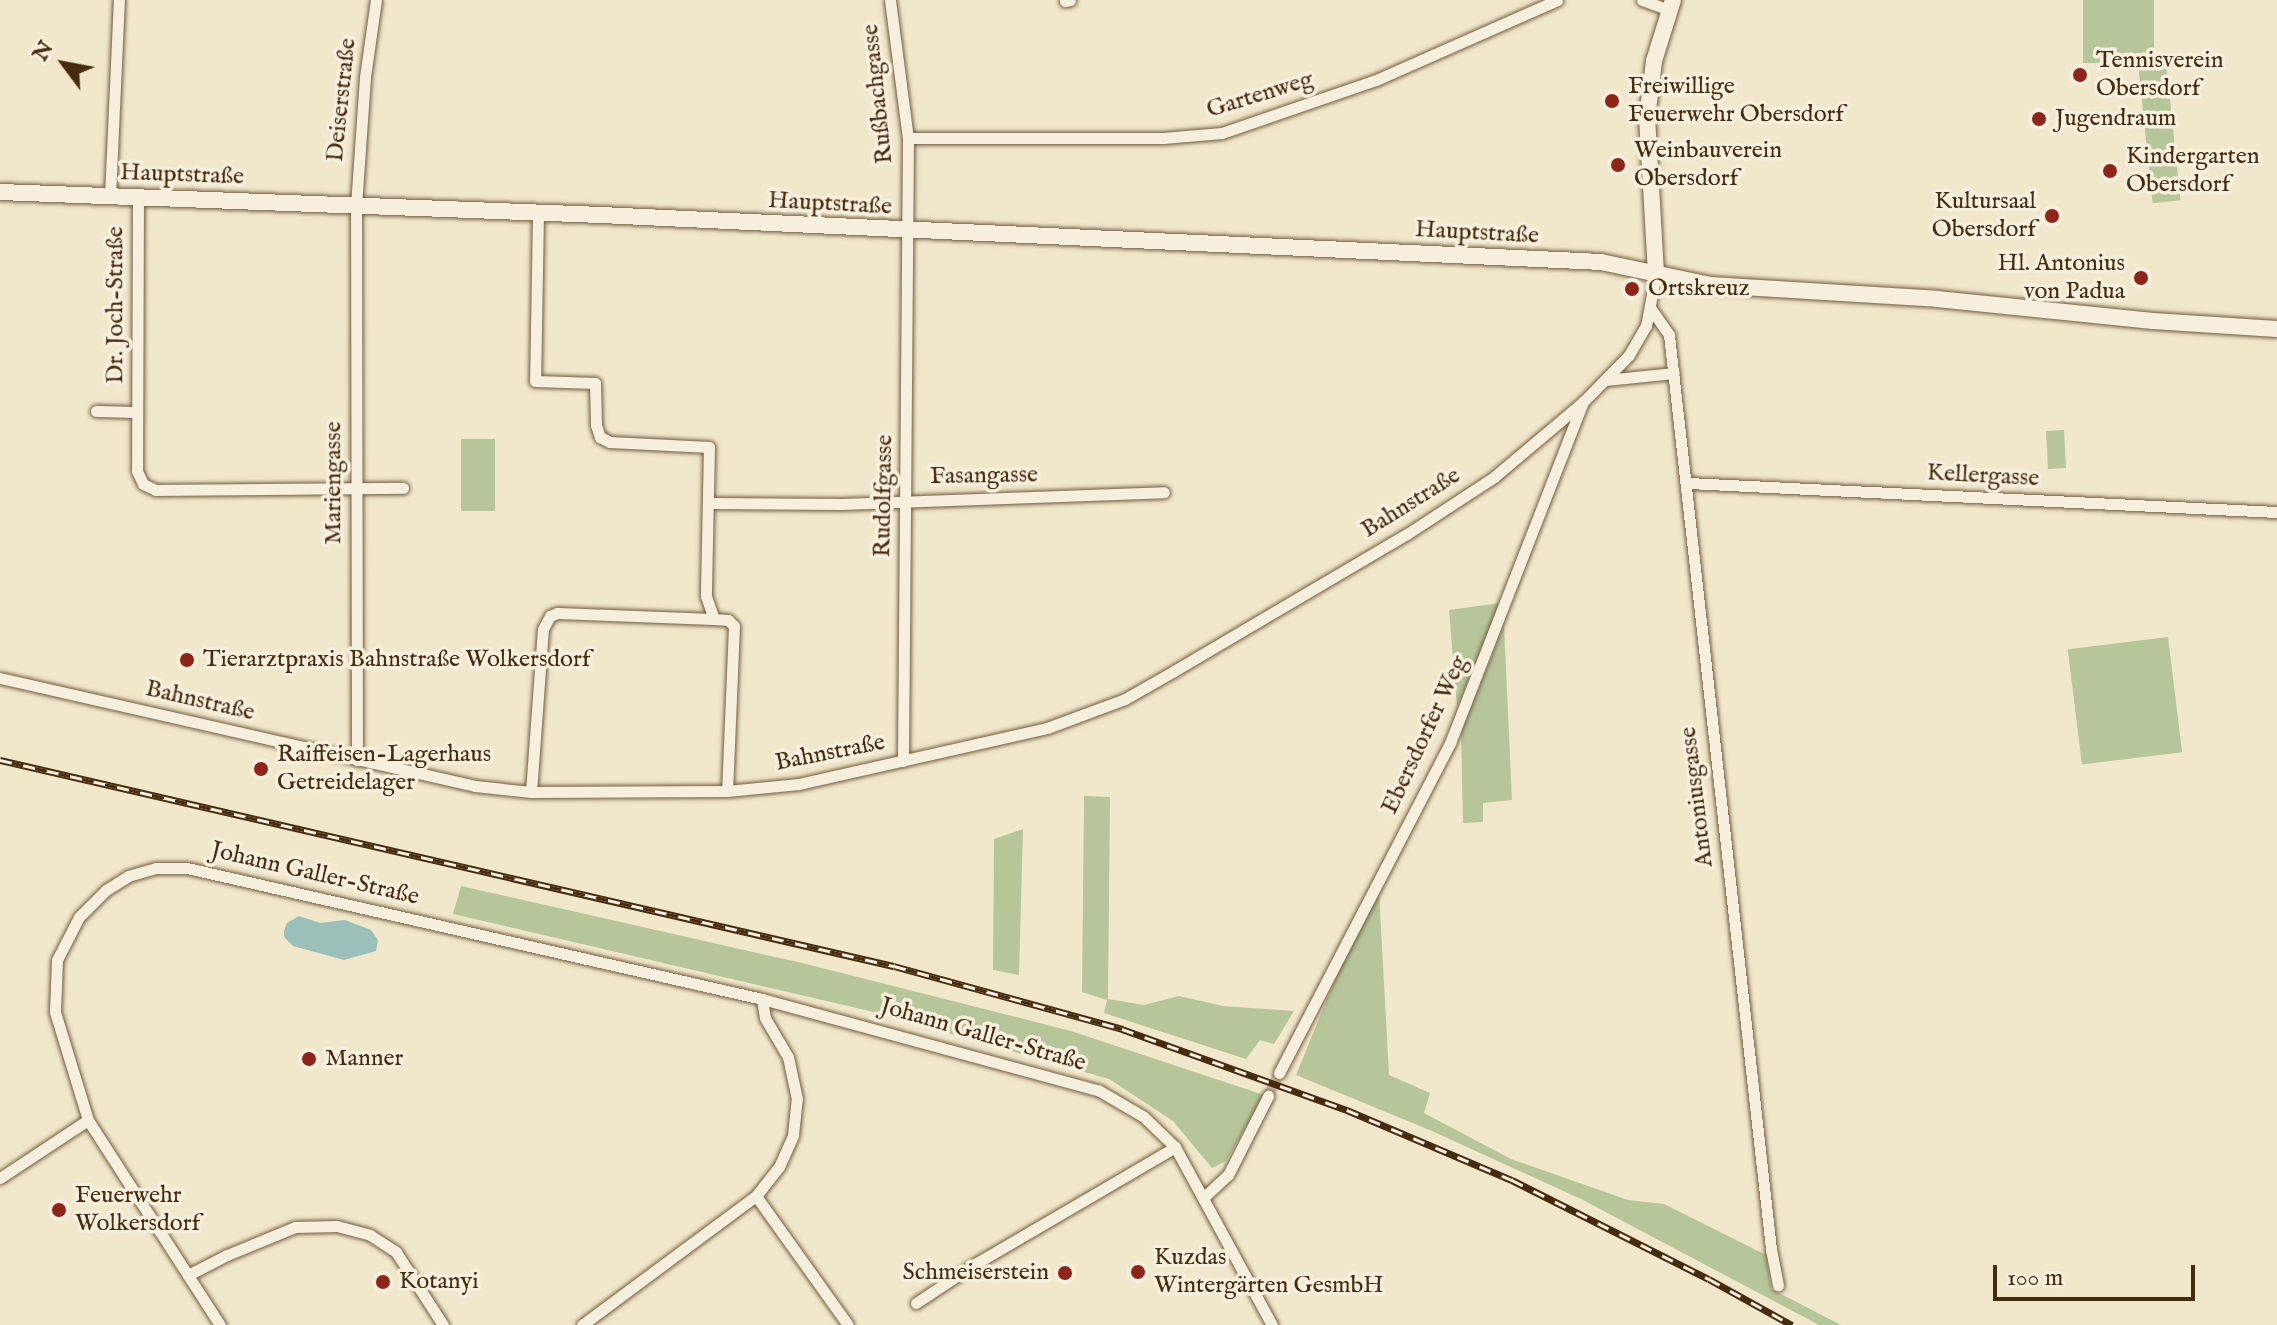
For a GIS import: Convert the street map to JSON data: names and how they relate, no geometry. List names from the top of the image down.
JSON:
{
  "streets": {
    "main road": ["Hauptstraße"],
    "street": [
      "Rußbachgasse",
      "Gartenweg",
      "Deiserstraße",
      "Dr. Joch-Straße",
      "Fasangasse",
      "Kellergasse",
      "Mariengasse",
      "Rudolfgasse",
      "Bahnstraße",
      "Ebersdorfer Weg",
      "Antoniusgasse",
      "Johann Galler-Straße"
    ]
  },
  "crossings": [
    ["Rußbachgasse", "Gartenweg"],
    ["Rußbachgasse", "Hauptstraße"],
    ["Rußbachgasse", "Rudolfgasse"],
    ["Deiserstraße", "Hauptstraße"],
    ["Deiserstraße", "Mariengasse"],
    ["Hauptstraße", "Dr. Joch-Straße"],
    ["Hauptstraße", "Mariengasse"],
    ["Hauptstraße", "Rudolfgasse"],
    ["Hauptstraße", "Bahnstraße"],
    ["Dr. Joch-Straße", "Mariengasse"],
    ["Fasangasse", "Rudolfgasse"],
    ["Kellergasse", "Antoniusgasse"],
    ["Mariengasse", "Bahnstraße"],
    ["Rudolfgasse", "Bahnstraße"],
    ["Bahnstraße", "Ebersdorfer Weg"],
    ["Bahnstraße", "Antoniusgasse"]
  ],
  "places": [
    "Tennisverein Obersdorf",
    "Freiwillige Feuerwehr Obersdorf",
    "Jugendraum",
    "Weinbauverein Obersdorf",
    "Kindergarten Obersdorf",
    "Kultursaal Obersdorf",
    "Hl. Antonius von Padua",
    "Ortskreuz",
    "Tierarztpraxis Bahnstraße Wolkersdorf",
    "Raiffeisen-Lagerhaus Getreidelager",
    "Manner",
    "Feuerwehr Wolkersdorf",
    "Kuzdas Wintergärten GesmbH",
    "Schmeiserstein",
    "Kotanyi"
  ],
  "scale_bar": "100 m",
  "north": "top left"
}
